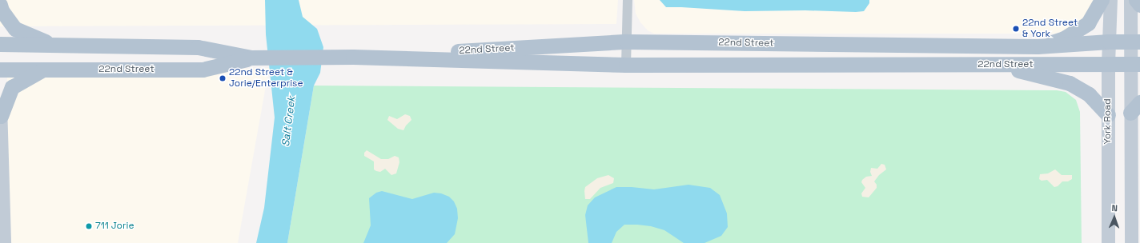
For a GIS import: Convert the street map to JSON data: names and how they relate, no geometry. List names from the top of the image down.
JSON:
{
  "streets": {
    "main road": ["22nd Street", "York Road"]
  },
  "crossings": [
    ["22nd Street", "York Road"]
  ],
  "water": ["Salt Creek"],
  "places": ["22nd Street & York", "22nd Street & Jorie/Enterprise", "711 Jorie"],
  "north": "top"
}
